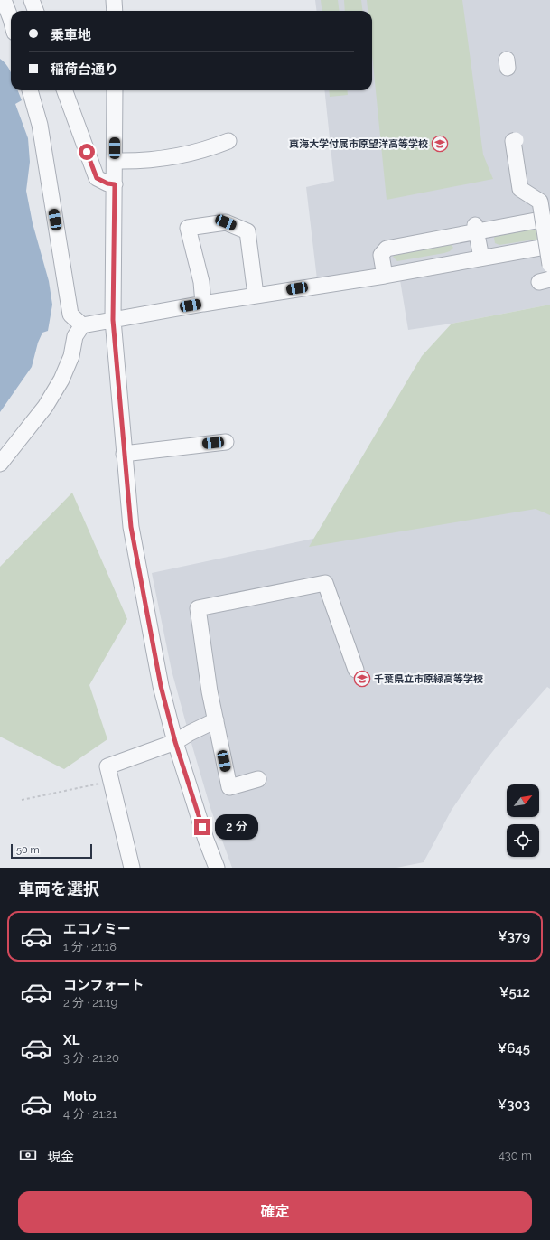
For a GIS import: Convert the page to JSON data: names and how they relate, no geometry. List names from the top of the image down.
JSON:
{
  "places": {
    "school or university": ["東海大学付属市原望洋高等学校", "千葉県立市原緑高等学校"]
  },
  "scale_bar": "50 m",
  "north": "top right",
  "page": {
    "banner": ["乗車地", "稲荷台通り"],
    "bubble": "2 分",
    "scale": "50 m",
    "heading": "車両を選択",
    "list": [
      {
        "name": "エコノミー",
        "note": "1 分 · 21:18",
        "value": "¥379"
      },
      {
        "name": "コンフォート",
        "note": "2 分 · 21:19",
        "value": "¥512"
      },
      {
        "name": "XL",
        "note": "3 分 · 21:20",
        "value": "¥645"
      },
      {
        "name": "Moto",
        "note": "4 分 · 21:21",
        "value": "¥303"
      }
    ],
    "pay": ["現金", "430 m"],
    "buttons": "確定"
  }
}
